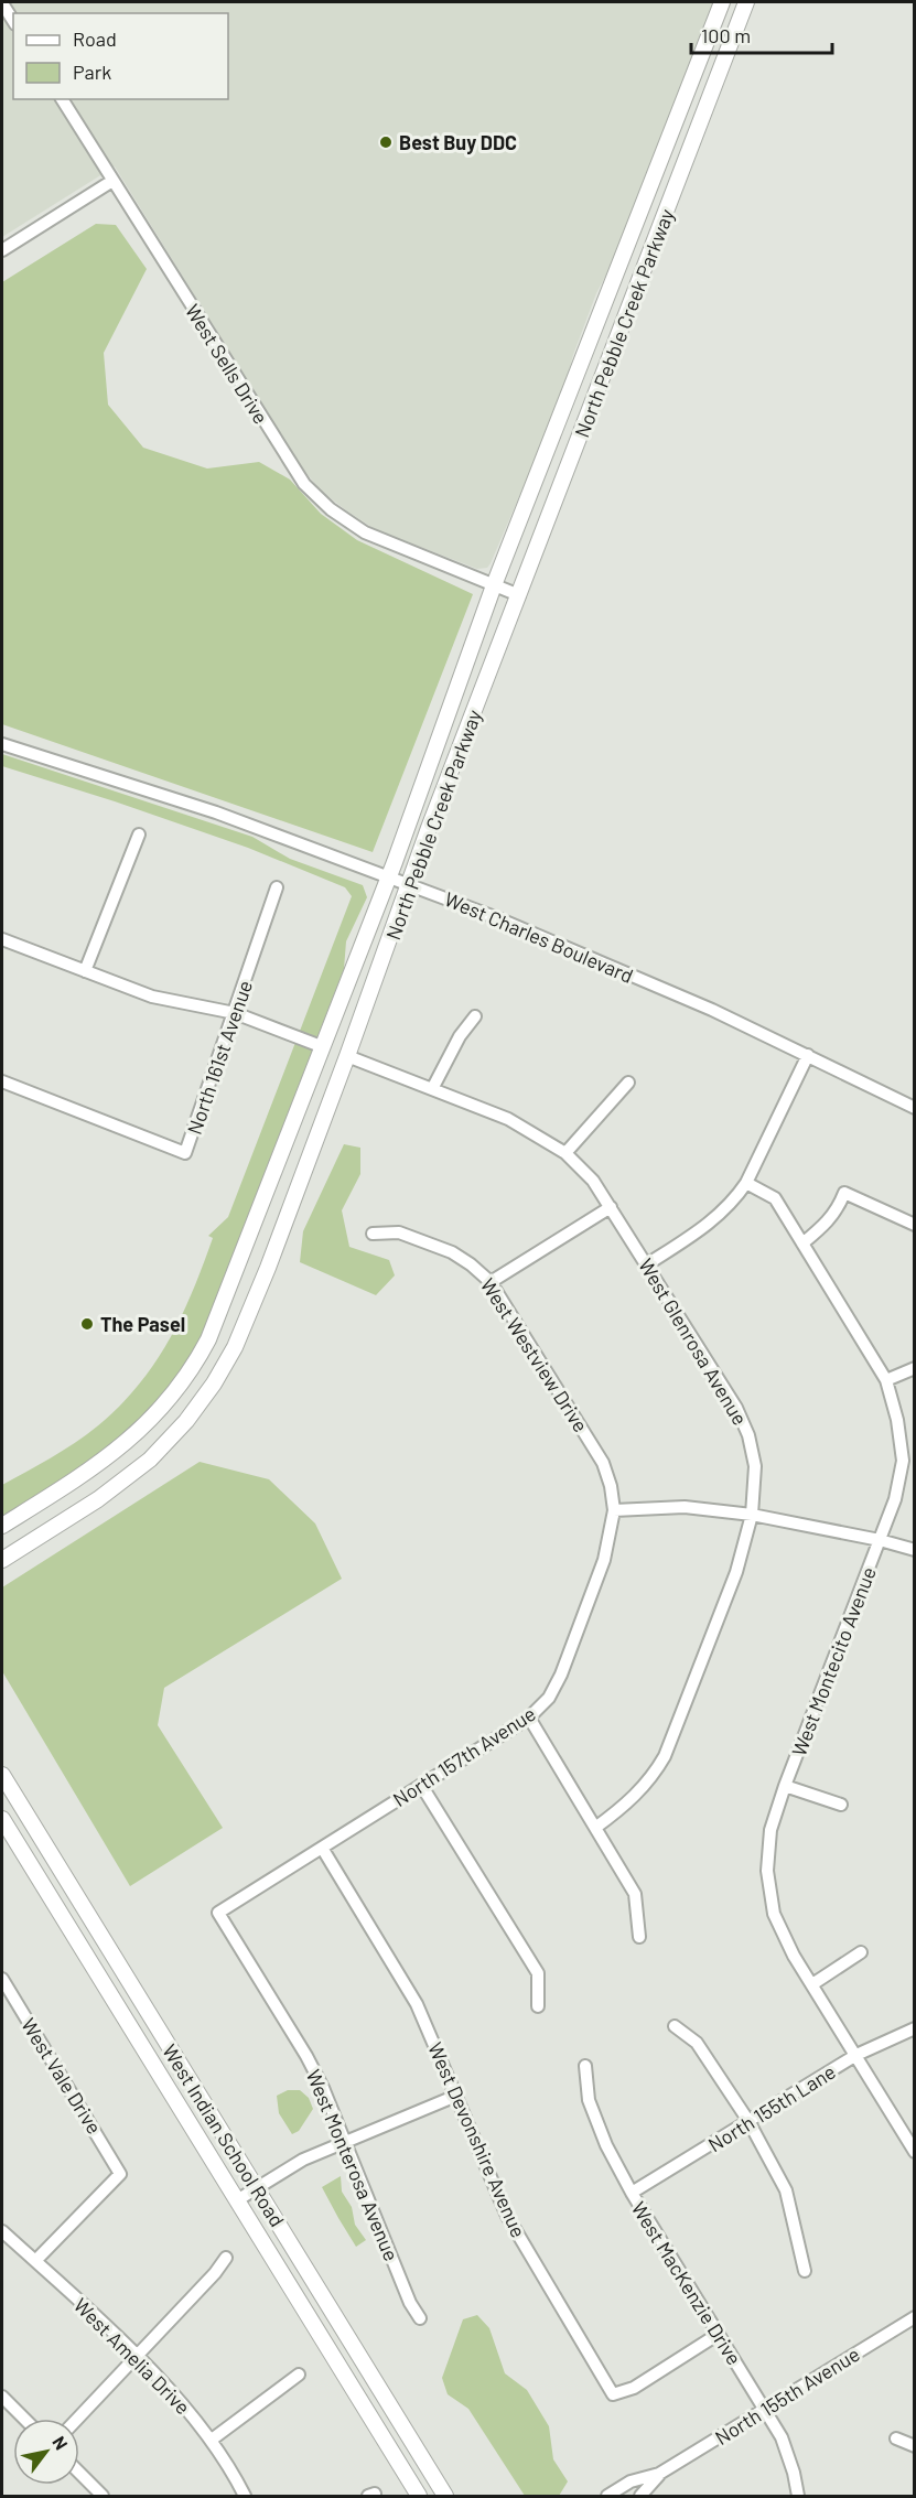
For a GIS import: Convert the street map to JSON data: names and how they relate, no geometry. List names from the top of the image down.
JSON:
{
  "streets": {
    "main road": ["North Pebble Creek Parkway", "West Indian School Road"],
    "street": [
      "West Sells Drive",
      "West Charles Boulevard",
      "North 161st Avenue",
      "West Glenrosa Avenue",
      "West Westview Drive",
      "West Montecito Avenue",
      "North 157th Avenue",
      "West Vale Drive",
      "North 155th Lane",
      "West Devonshire Avenue",
      "West Monterosa Avenue",
      "West MacKenzie Drive",
      "West Amelia Drive",
      "North 155th Avenue"
    ]
  },
  "crossings": [
    ["North Pebble Creek Parkway", "West Sells Drive"],
    ["North Pebble Creek Parkway", "West Charles Boulevard"],
    ["North Pebble Creek Parkway", "West Glenrosa Avenue"],
    ["West Westview Drive", "North 157th Avenue"],
    ["West Montecito Avenue", "North 155th Lane"],
    ["North 157th Avenue", "West Devonshire Avenue"],
    ["North 157th Avenue", "West Monterosa Avenue"],
    ["West Vale Drive", "West Amelia Drive"],
    ["North 155th Lane", "West MacKenzie Drive"],
    ["West Devonshire Avenue", "West MacKenzie Drive"],
    ["West MacKenzie Drive", "North 155th Avenue"]
  ],
  "places": ["Best Buy DDC", "The Pasel"],
  "legend": ["Road", "Park"],
  "scale_bar": "100 m",
  "north": "top right"
}
